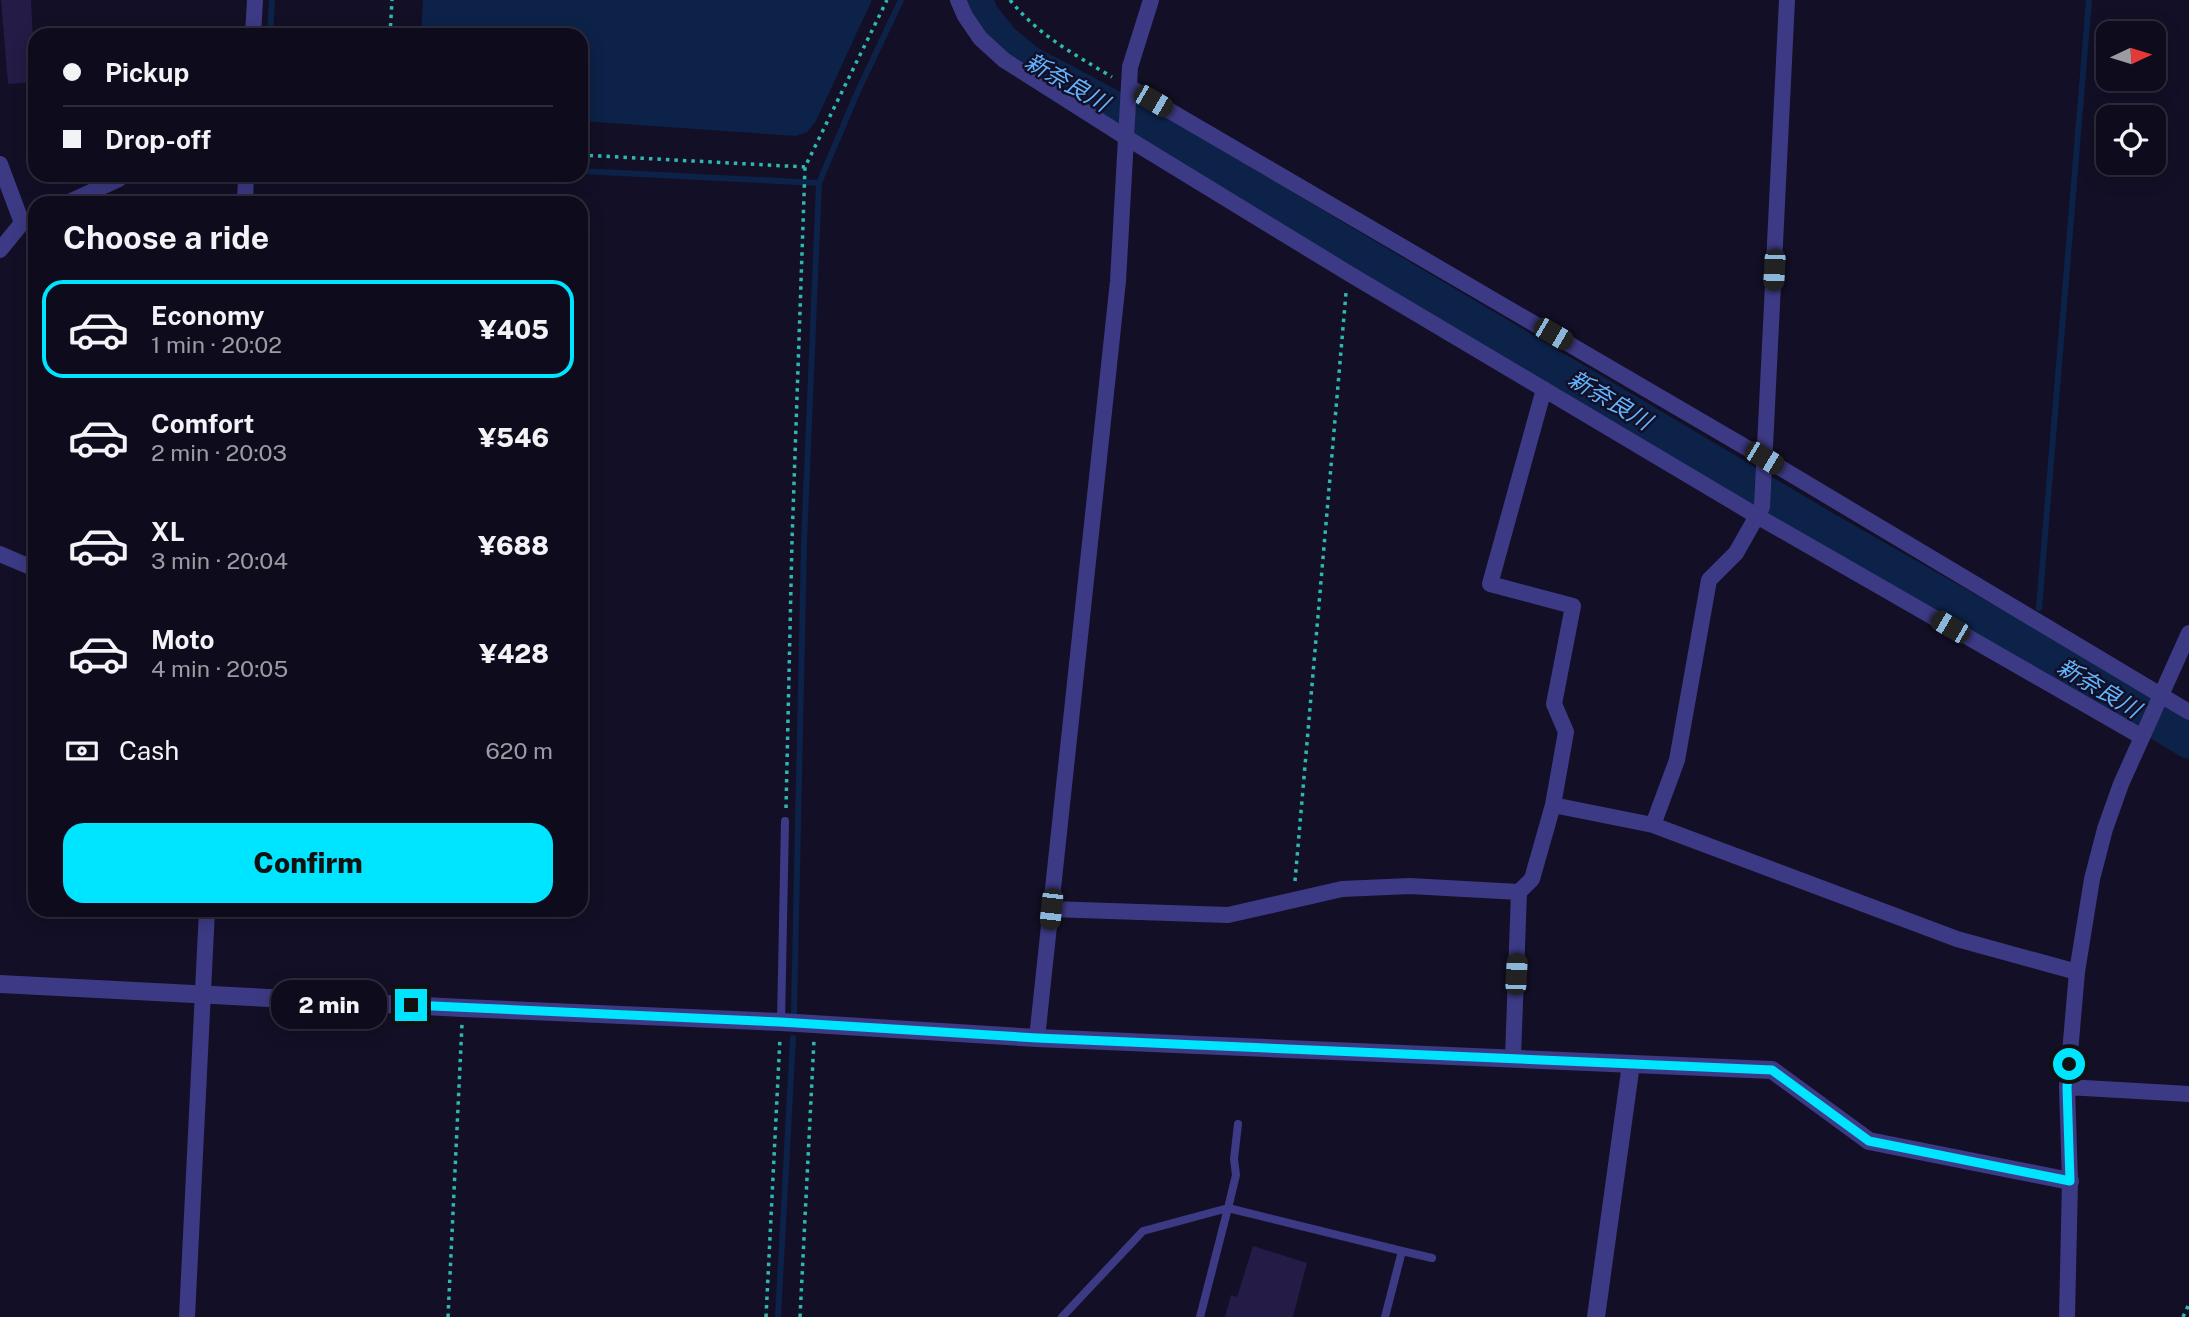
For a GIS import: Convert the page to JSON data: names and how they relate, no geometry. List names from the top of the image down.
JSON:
{
  "water": ["新奈良川"],
  "north": "right",
  "page": {
    "banner": ["Pickup", "Drop-off"],
    "heading": "Choose a ride",
    "list": [
      {
        "name": "Economy",
        "note": "1 min · 20:02",
        "value": "¥405"
      },
      {
        "name": "Comfort",
        "note": "2 min · 20:03",
        "value": "¥546"
      },
      {
        "name": "XL",
        "note": "3 min · 20:04",
        "value": "¥688"
      },
      {
        "name": "Moto",
        "note": "4 min · 20:05",
        "value": "¥428"
      }
    ],
    "pay": ["Cash", "620 m"],
    "buttons": "Confirm",
    "bubble": "2 min"
  }
}
